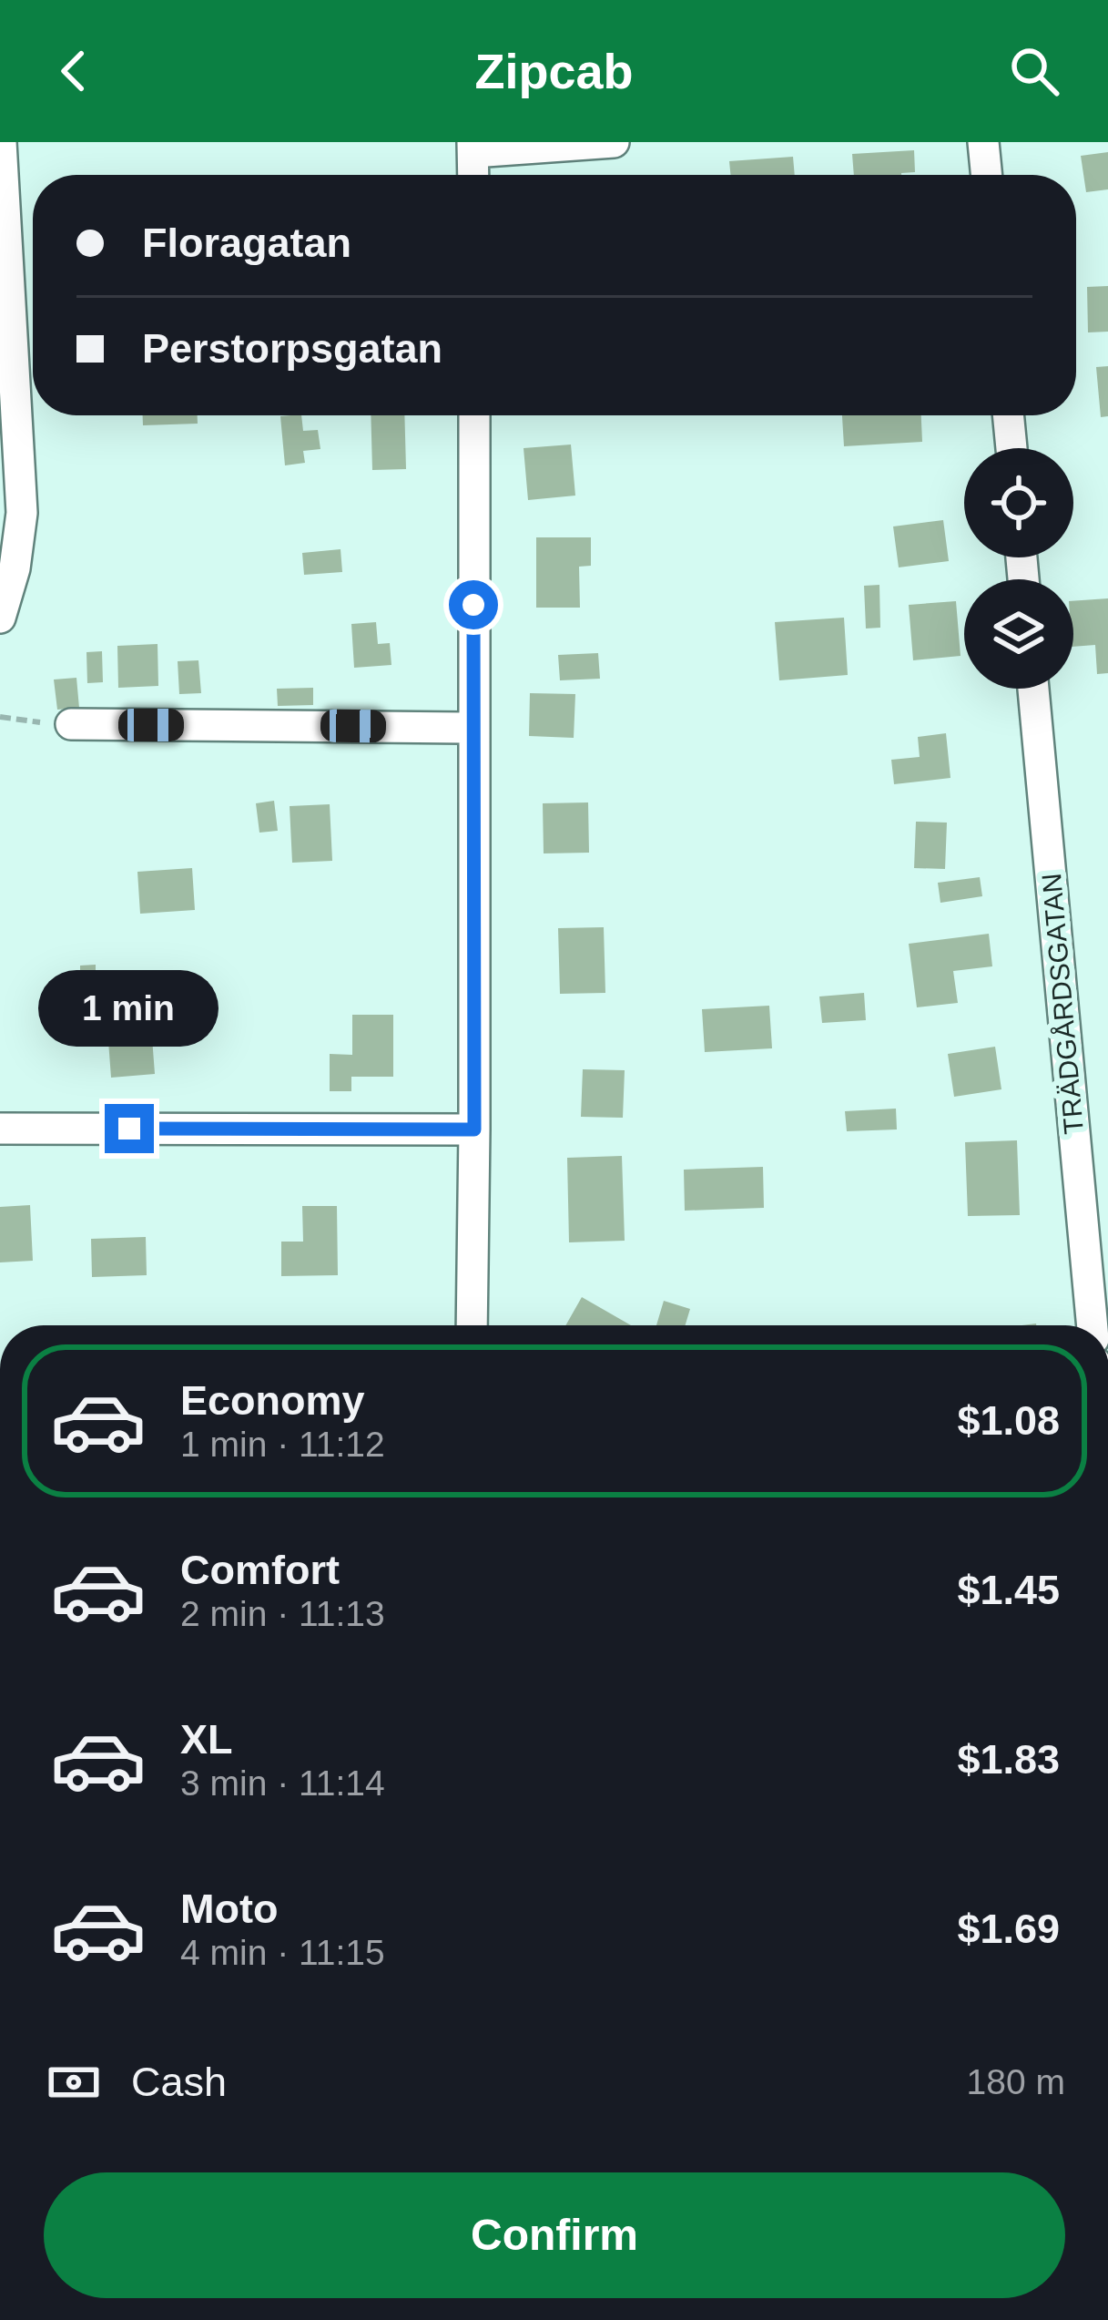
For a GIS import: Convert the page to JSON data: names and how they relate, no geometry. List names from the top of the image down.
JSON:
{
  "streets": {
    "street": ["TRÄDGÅRDSGATAN"]
  },
  "page": {
    "header": "Zipcab",
    "banner": ["Floragatan", "Perstorpsgatan"],
    "bubble": "1 min",
    "list": [
      {
        "name": "Economy",
        "note": "1 min · 11:12",
        "value": "$1.08"
      },
      {
        "name": "Comfort",
        "note": "2 min · 11:13",
        "value": "$1.45"
      },
      {
        "name": "XL",
        "note": "3 min · 11:14",
        "value": "$1.83"
      },
      {
        "name": "Moto",
        "note": "4 min · 11:15",
        "value": "$1.69"
      }
    ],
    "pay": ["Cash", "180 m"],
    "buttons": "Confirm"
  }
}
